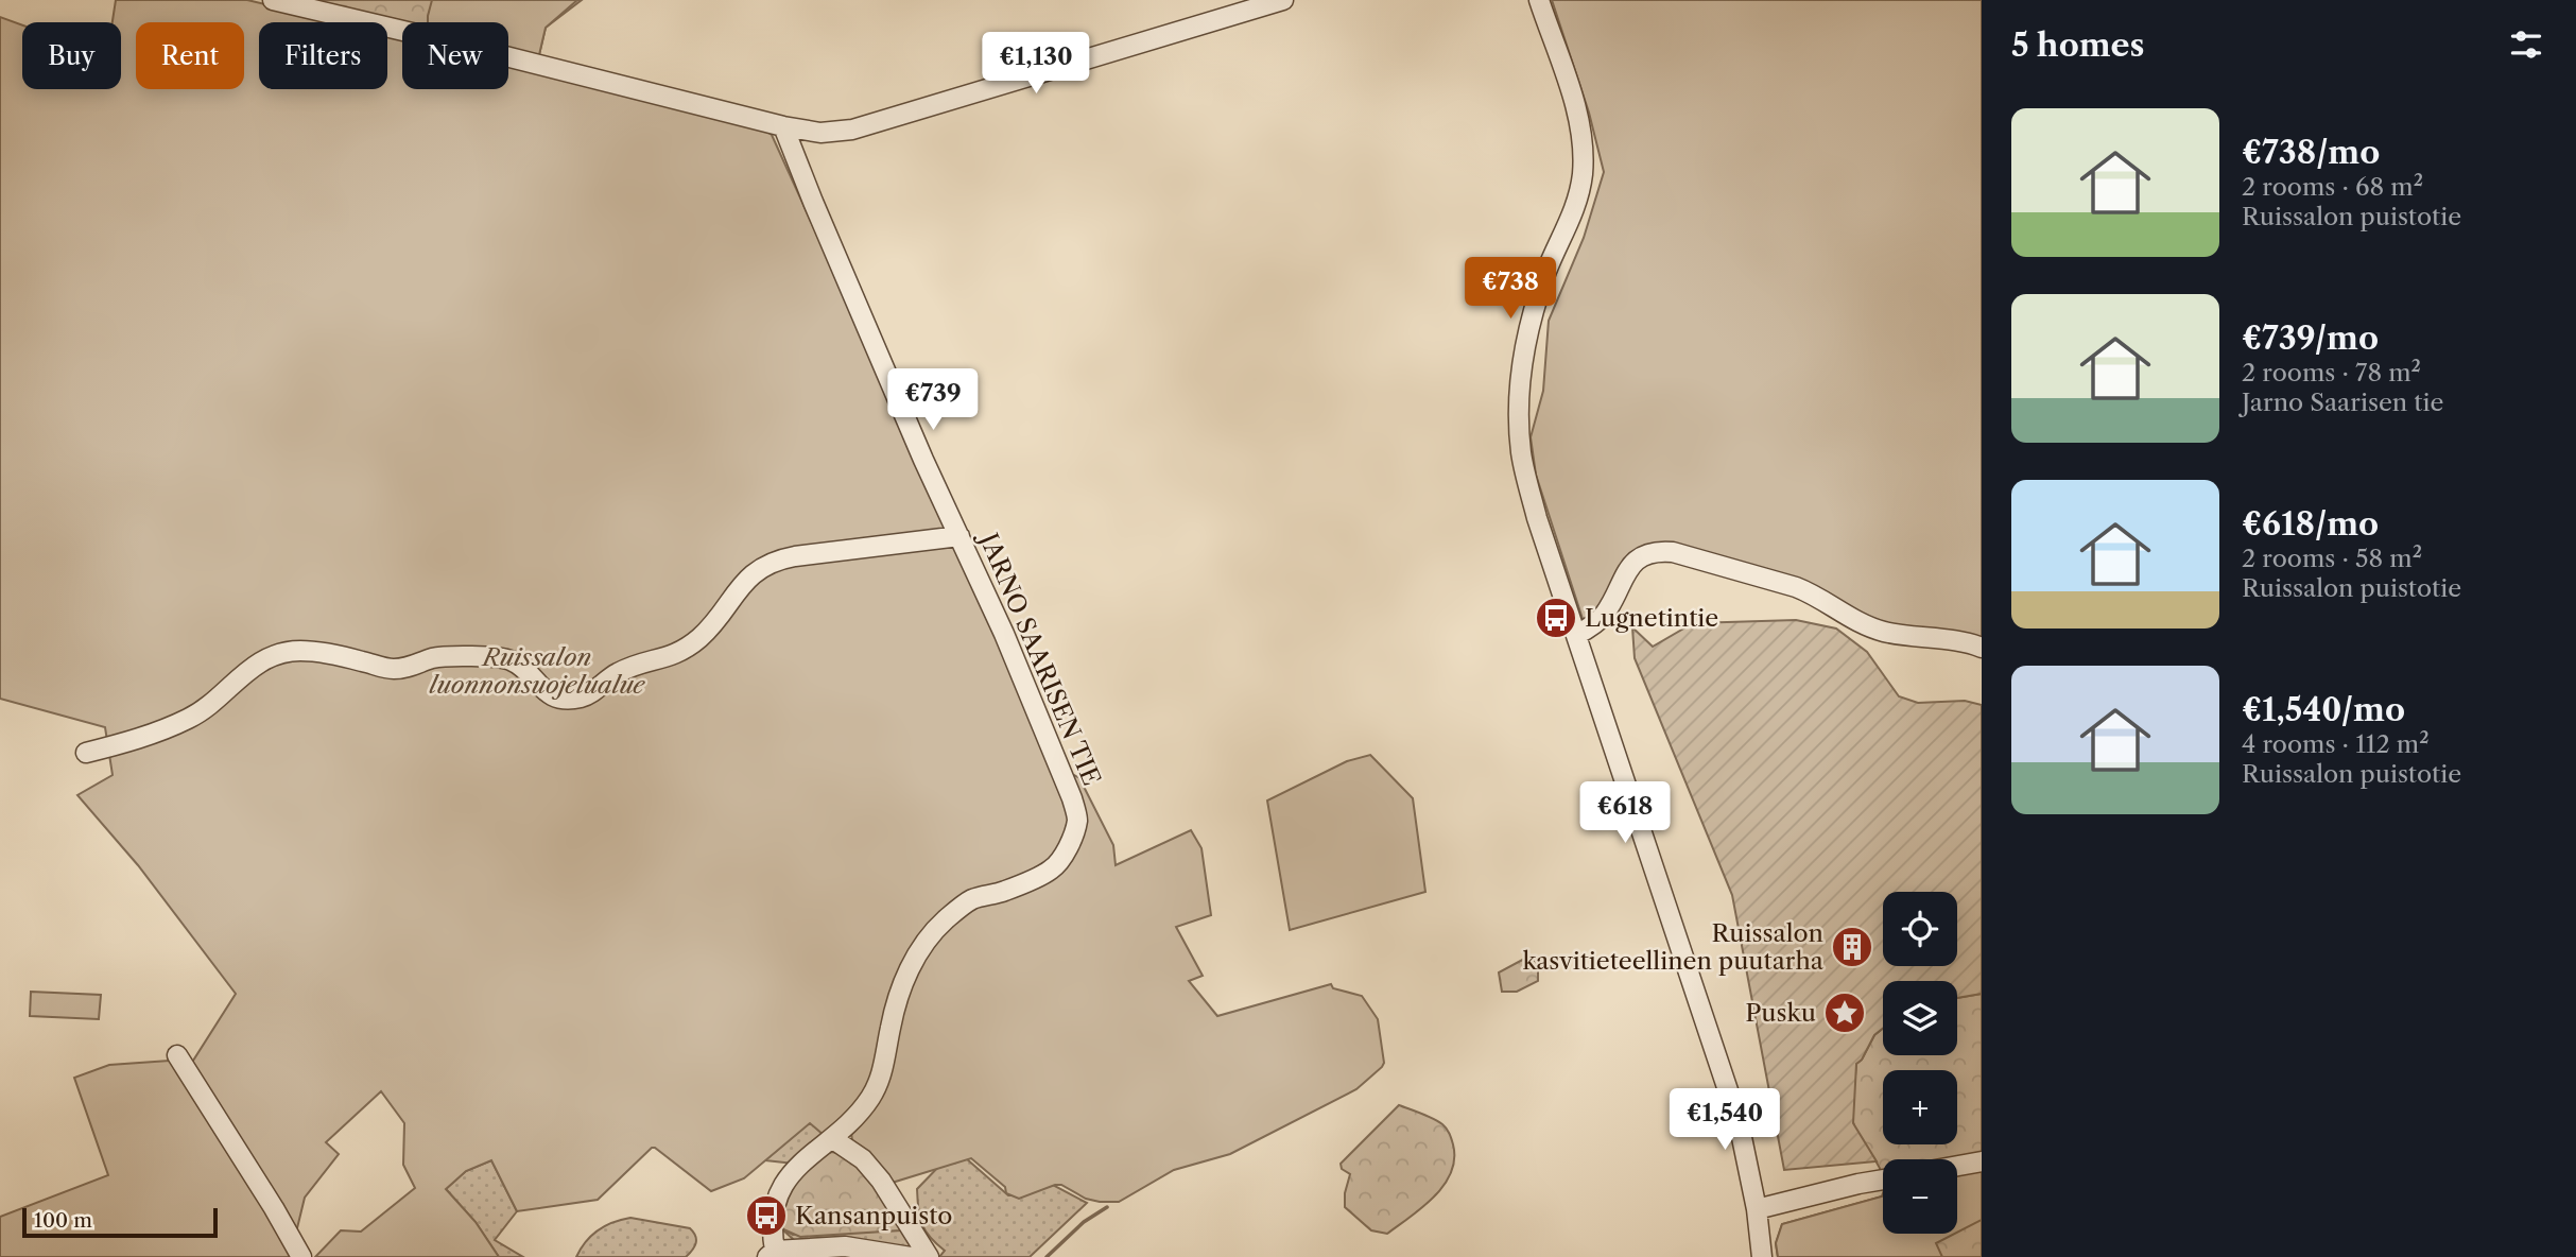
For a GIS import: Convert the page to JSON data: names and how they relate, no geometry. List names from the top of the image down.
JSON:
{
  "streets": {
    "street": ["JARNO SAARISEN TIE"]
  },
  "parks": ["Ruissalon luonnonsuojelualue"],
  "places": {
    "bus stop": ["Lugnetintie", "Kansanpuisto"],
    "building": ["Ruissalon kasvitieteellinen puutarha"],
    "place": ["Pusku"]
  },
  "scale_bar": "100 m",
  "page": {
    "heading": "5 homes",
    "chip": [
      "Buy",
      "Rent",
      "Filters",
      "New"
    ],
    "price": [
      "€1,130",
      "€738",
      "€739",
      "€618",
      "€1,540"
    ],
    "list": [
      {
        "name": "€738/mo",
        "note": "2 rooms · 68 m² · Ruissalon puistotie"
      },
      {
        "name": "€739/mo",
        "note": "2 rooms · 78 m² · Jarno Saarisen tie"
      },
      {
        "name": "€618/mo",
        "note": "2 rooms · 58 m² · Ruissalon puistotie"
      },
      {
        "name": "€1,540/mo",
        "note": "4 rooms · 112 m² · Ruissalon puistotie"
      }
    ],
    "map_buttons": ["+", "−"],
    "scale": "100 m"
  }
}
